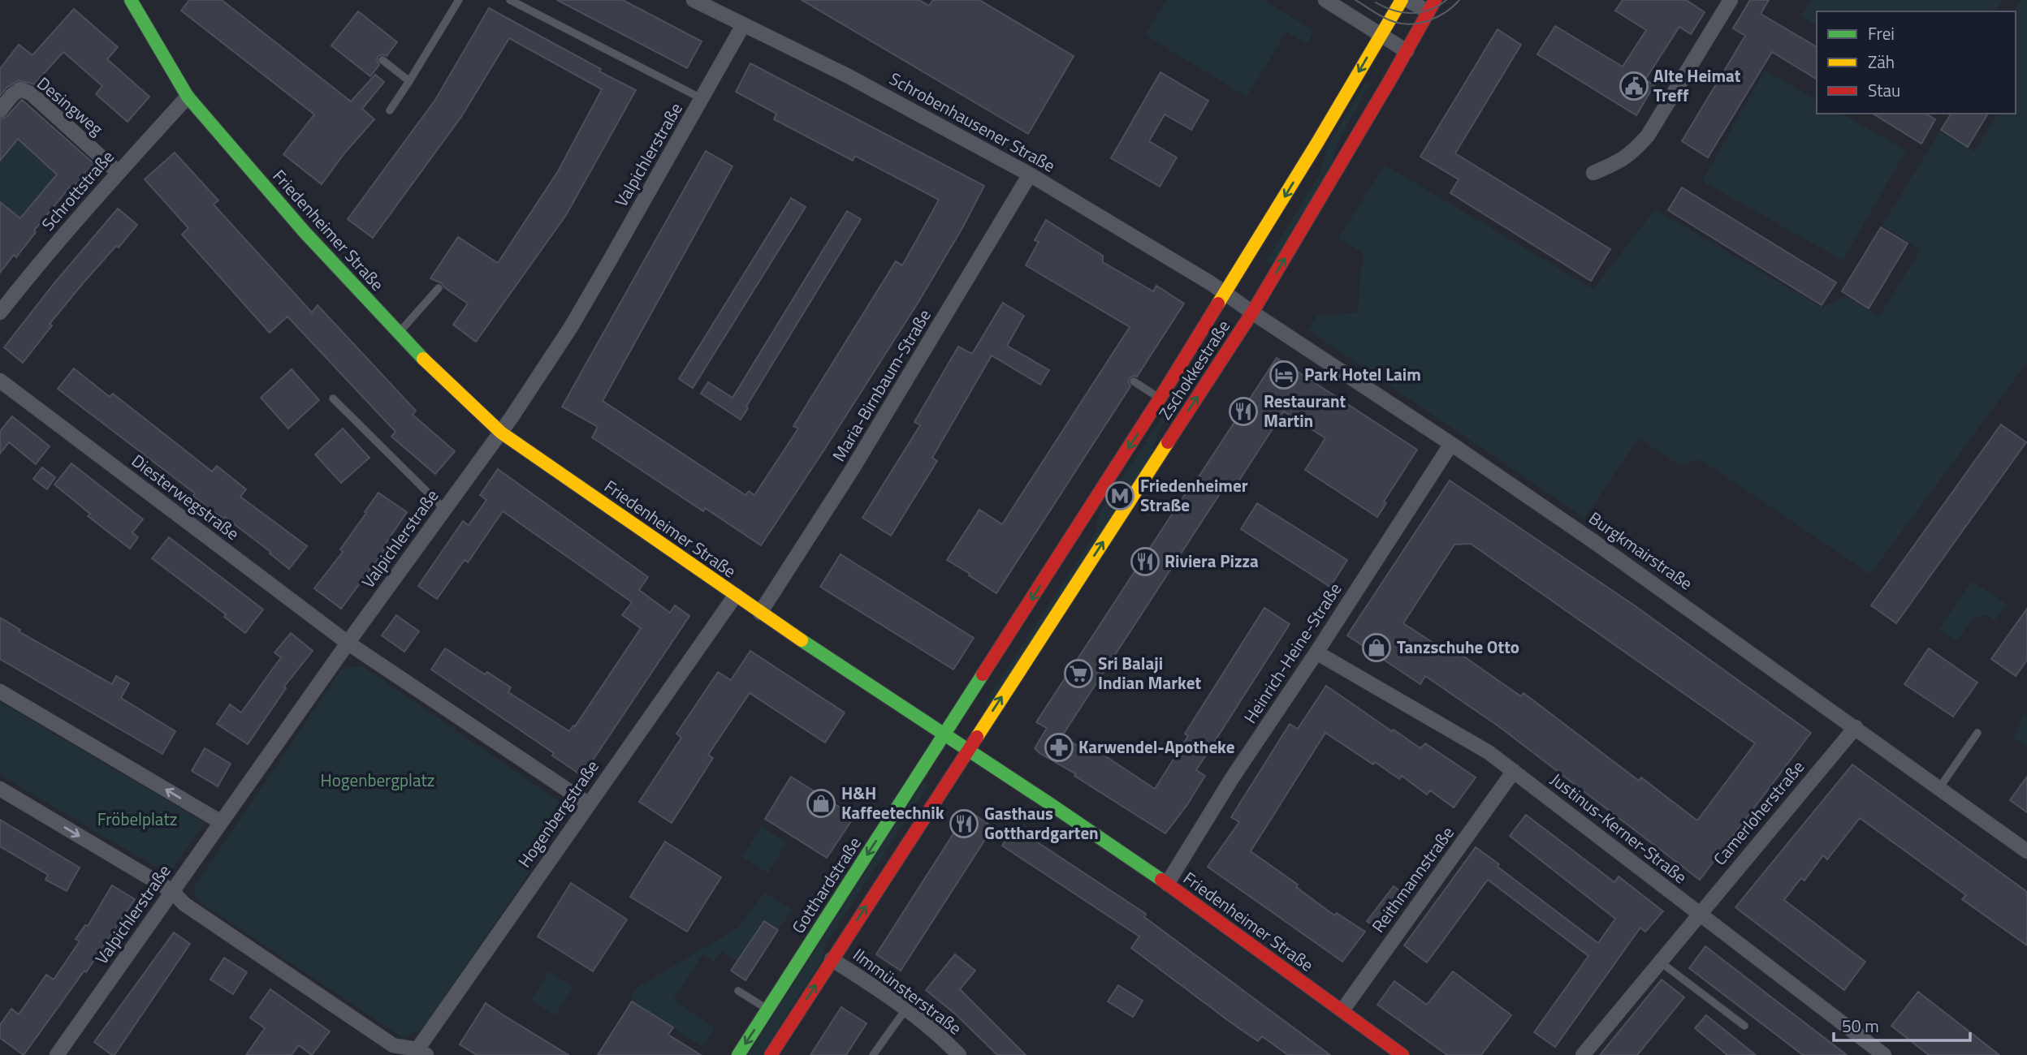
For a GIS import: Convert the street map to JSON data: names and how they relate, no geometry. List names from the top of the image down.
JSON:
{
  "streets": {
    "main road": ["Friedenheimer Straße", "Zschokkestraße", "Gotthardstraße"],
    "street": [
      "Desingweg",
      "Schrobenhausener Straße",
      "Valpichlerstraße",
      "Schrottstraße",
      "Maria-Birnbaum-Straße",
      "Diesterwegstraße",
      "Burgkmairstraße",
      "Heinrich-Heine-Straße",
      "Camerloherstraße",
      "Hogenbergstraße",
      "Justinus-Kerner-Straße",
      "Reithmannstraße",
      "Ilmmünsterstraße"
    ]
  },
  "crossings": [
    ["Desingweg", "Schrottstraße"],
    ["Schrobenhausener Straße", "Valpichlerstraße"],
    ["Schrobenhausener Straße", "Zschokkestraße"],
    ["Schrobenhausener Straße", "Maria-Birnbaum-Straße"],
    ["Schrobenhausener Straße", "Burgkmairstraße"],
    ["Valpichlerstraße", "Friedenheimer Straße"],
    ["Valpichlerstraße", "Diesterwegstraße"],
    ["Schrottstraße", "Friedenheimer Straße"],
    ["Friedenheimer Straße", "Zschokkestraße"],
    ["Friedenheimer Straße", "Maria-Birnbaum-Straße"],
    ["Friedenheimer Straße", "Heinrich-Heine-Straße"],
    ["Friedenheimer Straße", "Hogenbergstraße"],
    ["Friedenheimer Straße", "Reithmannstraße"],
    ["Friedenheimer Straße", "Gotthardstraße"],
    ["Zschokkestraße", "Burgkmairstraße"],
    ["Zschokkestraße", "Gotthardstraße"],
    ["Burgkmairstraße", "Heinrich-Heine-Straße"],
    ["Burgkmairstraße", "Camerloherstraße"],
    ["Heinrich-Heine-Straße", "Justinus-Kerner-Straße"],
    ["Camerloherstraße", "Justinus-Kerner-Straße"],
    ["Justinus-Kerner-Straße", "Reithmannstraße"]
  ],
  "parks": ["Hogenbergplatz", "Fröbelplatz"],
  "places": {
    "public building": ["Alte Heimat Treff"],
    "hotel": ["Park Hotel Laim"],
    "restaurant": ["Restaurant Martin", "Riviera Pizza", "Gasthaus Gotthardgarten"],
    "metro station": ["Friedenheimer Straße"],
    "shop": ["Tanzschuhe Otto", "H&H Kaffeetechnik"],
    "supermarket": ["Sri Balaji Indian Market"],
    "pharmacy": ["Karwendel-Apotheke"]
  },
  "legend": ["Frei", "Zäh", "Stau"],
  "scale_bar": "50 m"
}
